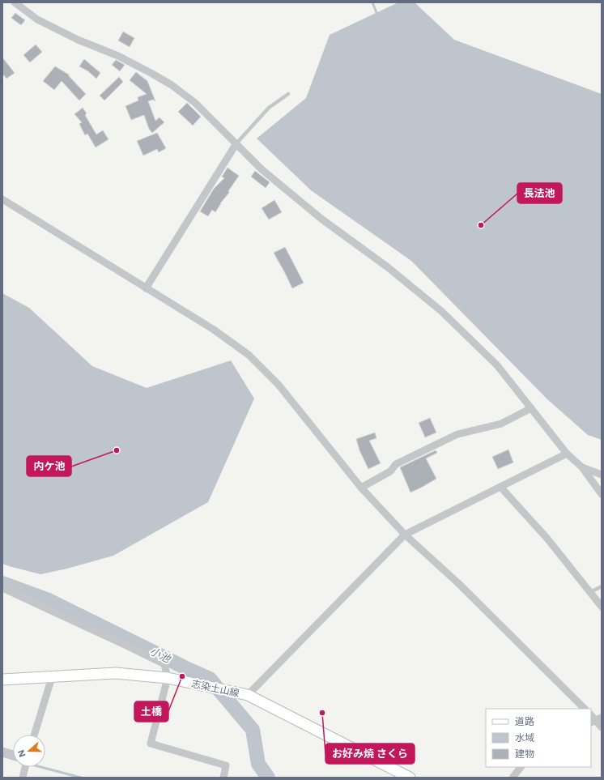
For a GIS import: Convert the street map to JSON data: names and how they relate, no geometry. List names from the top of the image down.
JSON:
{
  "streets": {
    "main road": ["志染土山線"]
  },
  "water": ["小池"],
  "places": [
    "長法池",
    "内ケ池",
    "土橋",
    "お好み焼 さくら"
  ],
  "legend": ["道路", "水域", "建物"],
  "north": "left"
}
